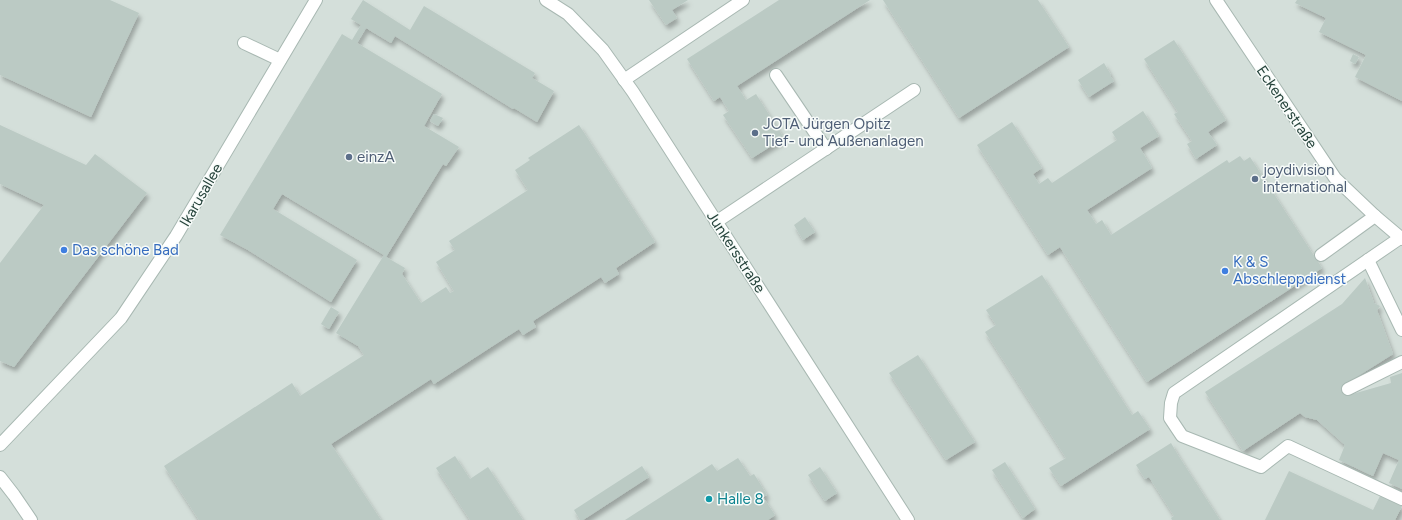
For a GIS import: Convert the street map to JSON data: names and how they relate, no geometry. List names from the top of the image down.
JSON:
{
  "streets": {
    "street": ["Eckenerstraße", "Ikarusallee", "Junkersstraße"]
  },
  "places": [
    "JOTA Jürgen Opitz Tief- und Außenanlagen",
    "einzA",
    "joydivision international",
    "Das schöne Bad",
    "K & S Abschleppdienst",
    "Halle 8"
  ]
}
